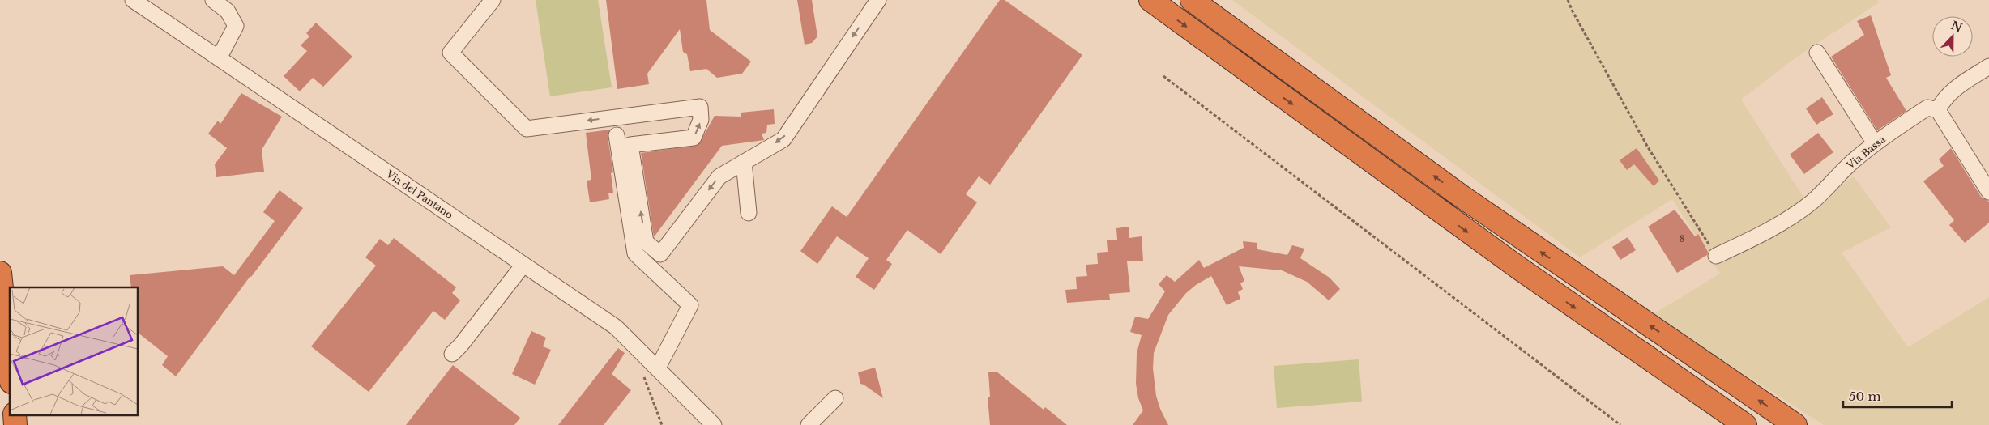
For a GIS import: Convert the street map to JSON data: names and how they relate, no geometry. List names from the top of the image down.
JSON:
{
  "streets": {
    "street": ["Via Bassa", "Via del Pantano"]
  },
  "house_numbers": ["8"],
  "scale_bar": "50 m",
  "north": "top"
}
